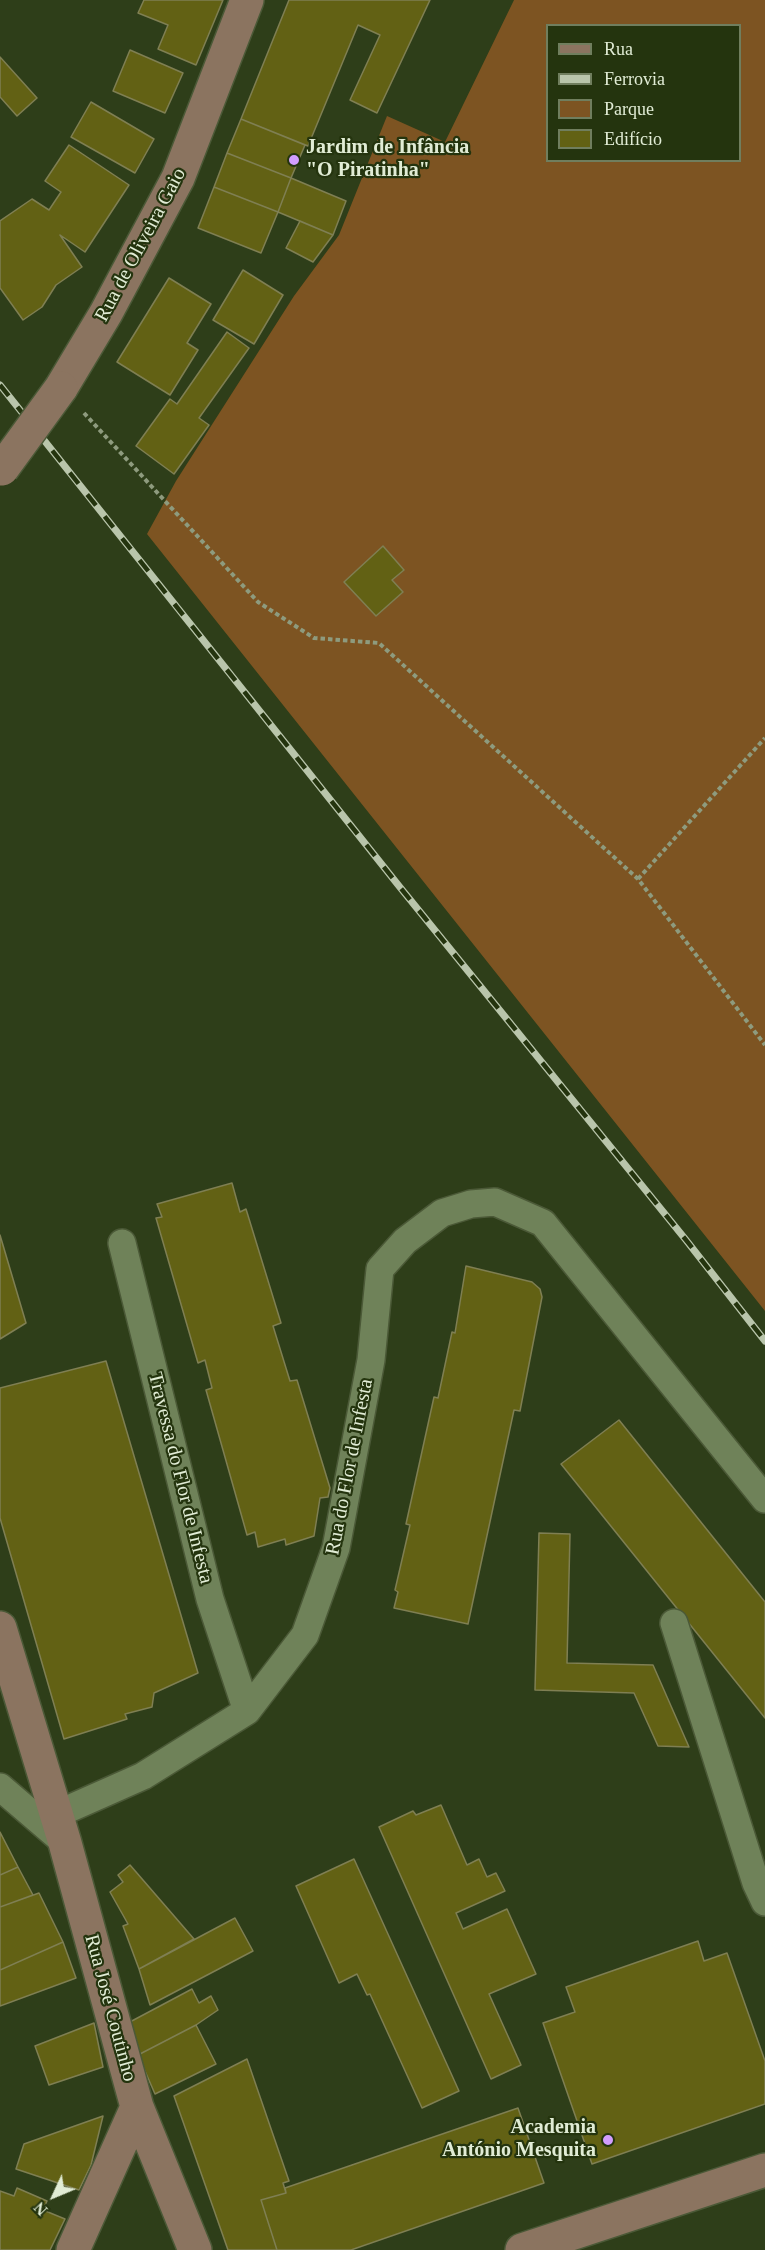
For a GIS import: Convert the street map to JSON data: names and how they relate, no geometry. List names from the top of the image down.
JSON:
{
  "streets": {
    "street": [
      "Rua de Oliveira Gaio",
      "Rua do Flor de Infesta",
      "Travessa do Flor de Infesta",
      "Rua José Coutinho"
    ]
  },
  "crossings": [
    ["Rua do Flor de Infesta", "Travessa do Flor de Infesta"],
    ["Rua do Flor de Infesta", "Rua José Coutinho"]
  ],
  "places": ["Jardim de Infância \"O Piratinha\"", "Academia António Mesquita"],
  "legend": [
    "Rua",
    "Ferrovia",
    "Parque",
    "Edifício"
  ],
  "north": "bottom left"
}
